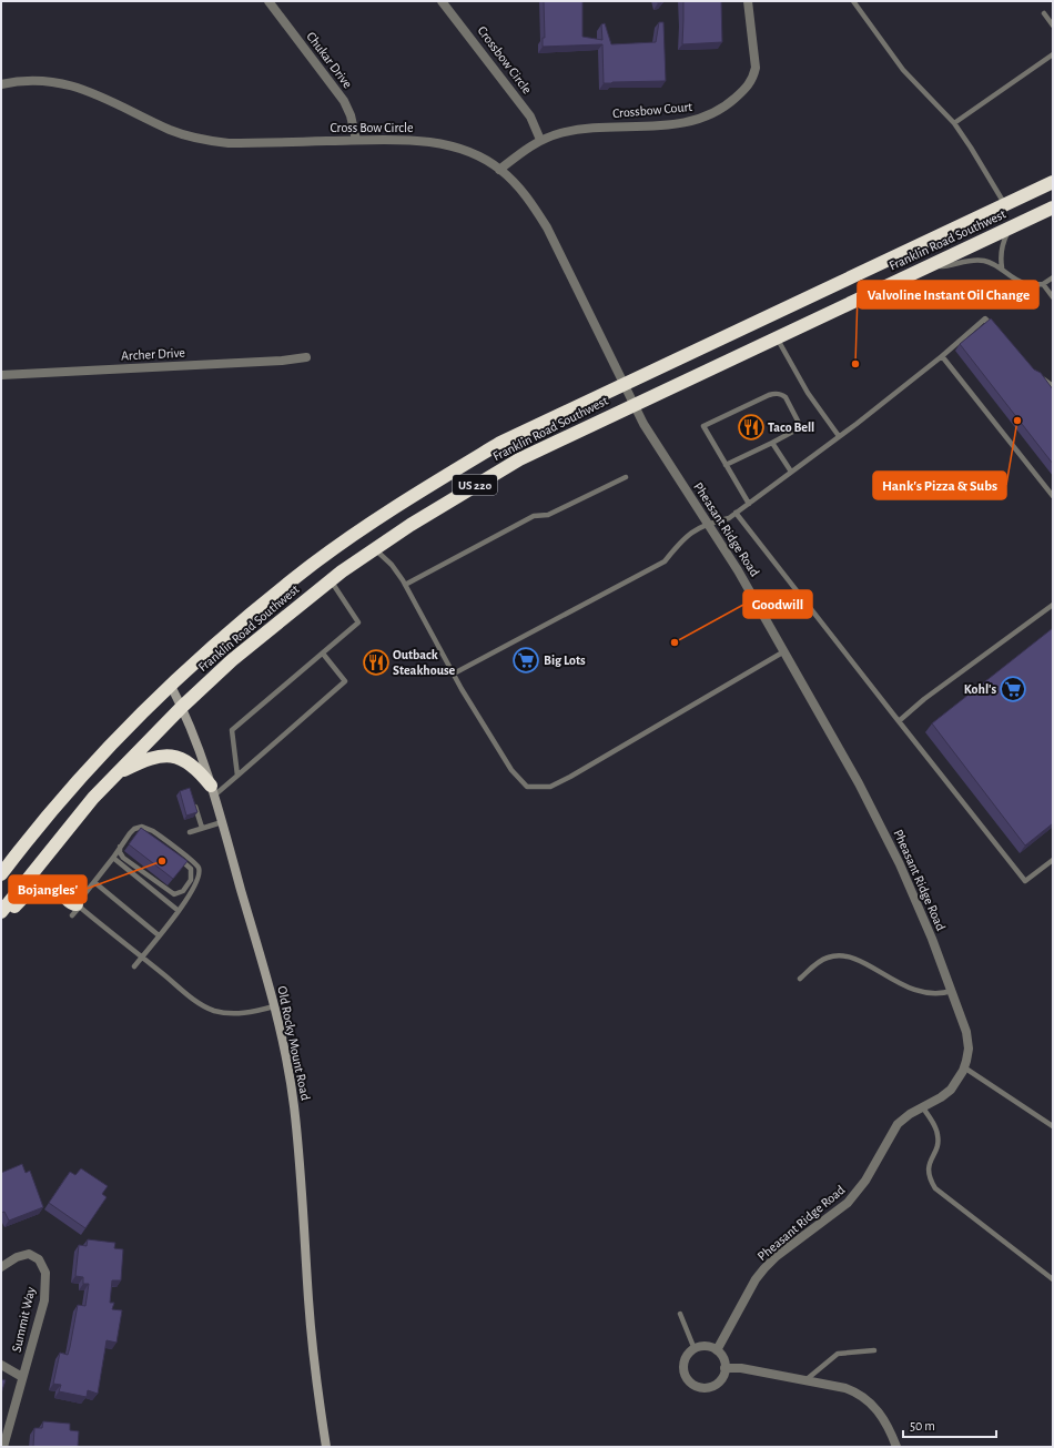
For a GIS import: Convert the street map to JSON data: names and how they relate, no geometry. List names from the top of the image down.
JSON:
{
  "streets": {
    "highway": ["Franklin Road Southwest", "US 220"],
    "street": [
      "Chukar Drive",
      "Crossbow Circle",
      "Crossbow Court",
      "Cross Bow Circle",
      "Archer Drive",
      "Pheasant Ridge Road",
      "Old Rocky Mount Road",
      "Summit Way"
    ]
  },
  "crossings": [
    ["Chukar Drive", "Cross Bow Circle"],
    ["Crossbow Circle", "Crossbow Court"],
    ["Crossbow Court", "Cross Bow Circle"],
    ["Cross Bow Circle", "Franklin Road Southwest"],
    ["Cross Bow Circle", "Pheasant Ridge Road"],
    ["Franklin Road Southwest", "Pheasant Ridge Road"],
    ["Franklin Road Southwest", "Old Rocky Mount Road"]
  ],
  "places": {
    "other": [
      "Valvoline Instant Oil Change",
      "Hank's Pizza & Subs",
      "Goodwill",
      "Bojangles'"
    ],
    "restaurant": ["Taco Bell", "Outback Steakhouse"],
    "supermarket": ["Big Lots", "Kohl's"]
  },
  "scale_bar": "50 m"
}
